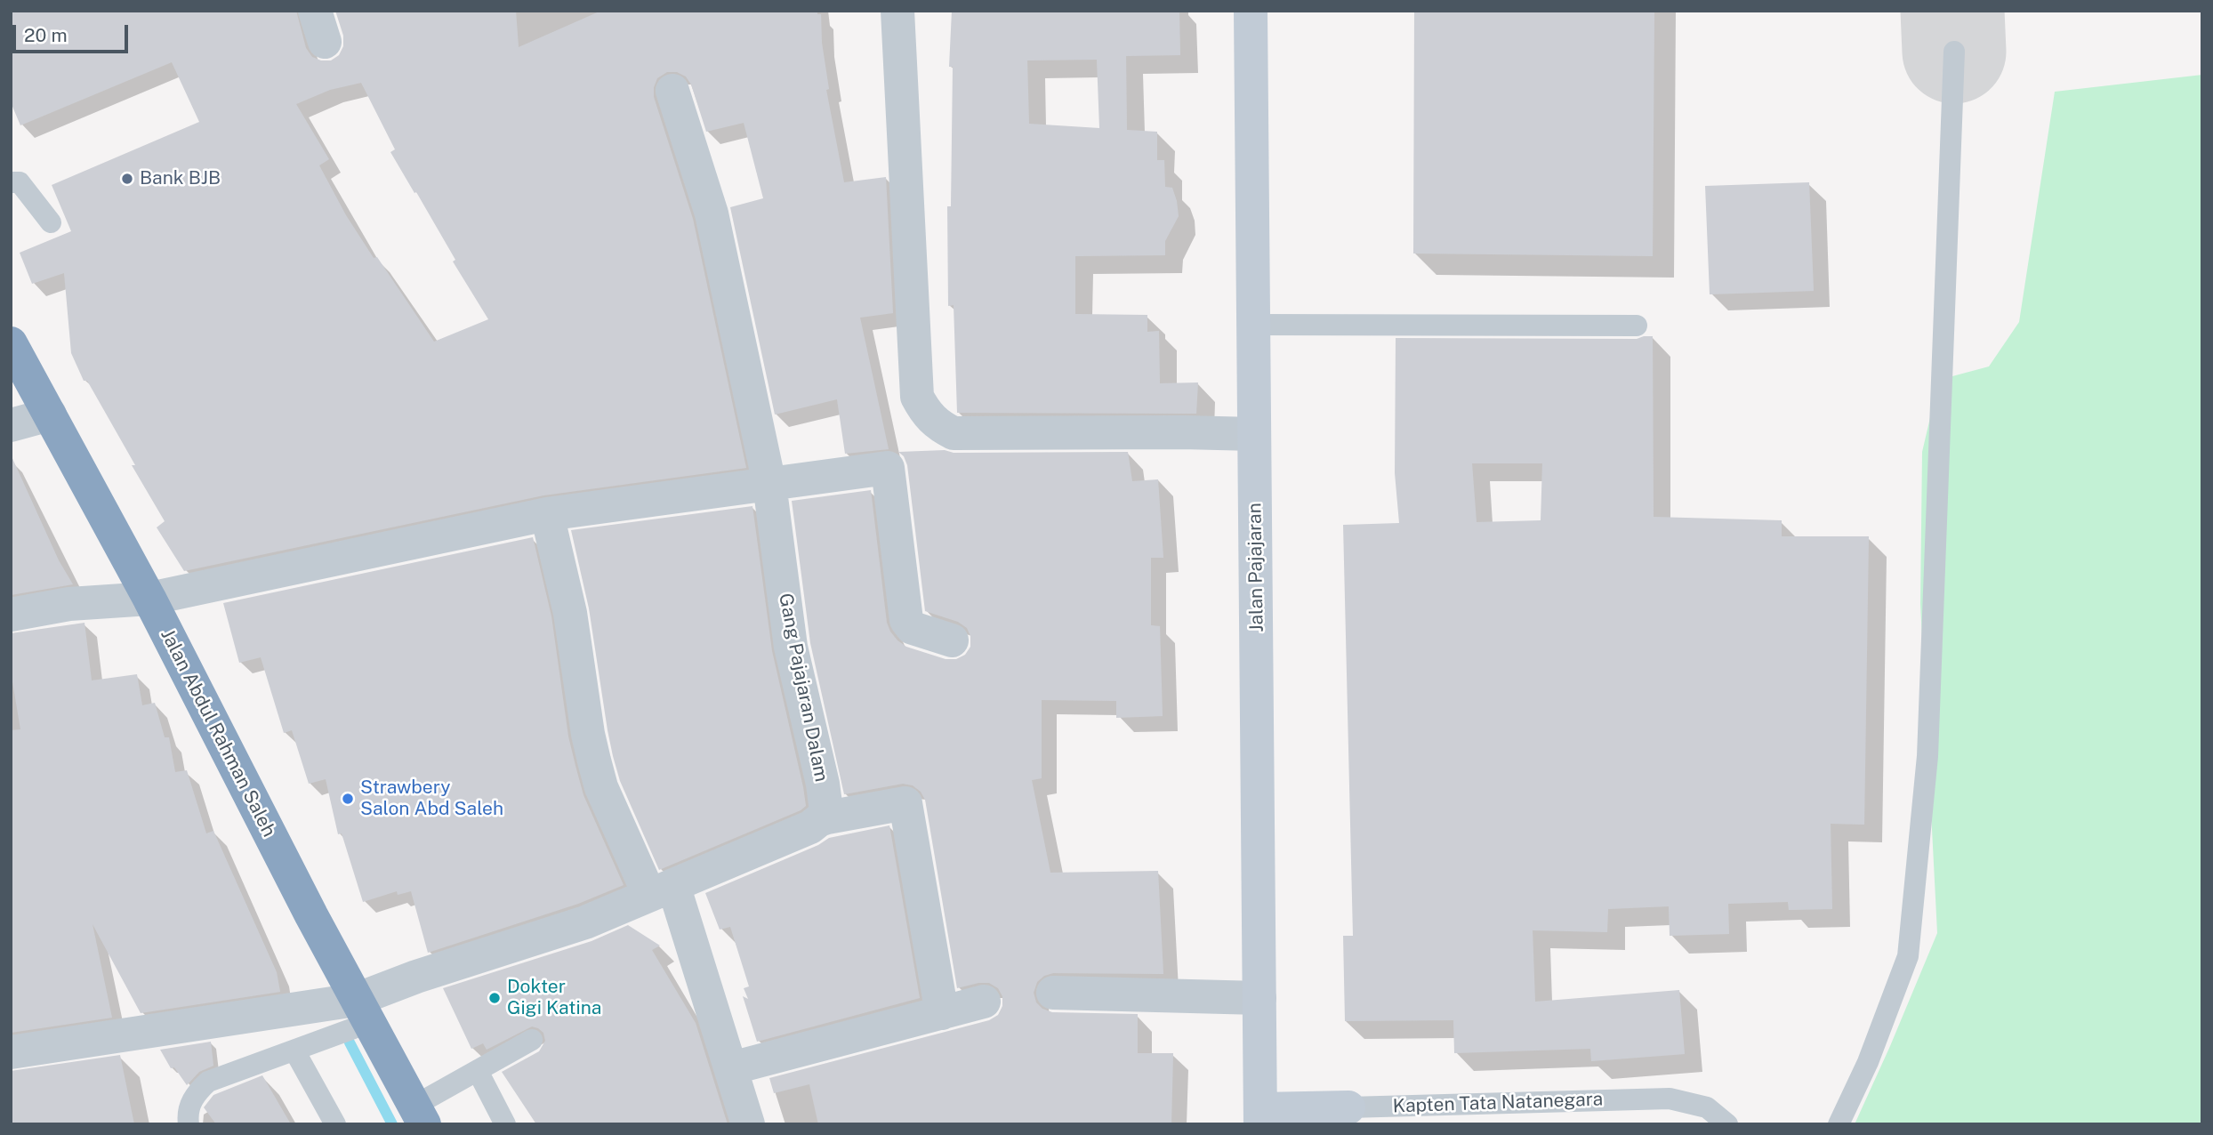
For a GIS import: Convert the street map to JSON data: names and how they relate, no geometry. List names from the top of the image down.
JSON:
{
  "streets": {
    "highway": ["Jalan Abdul Rahman Saleh"],
    "main road": ["Jalan Pajajaran", "Kapten Tata Natanegara"],
    "street": ["Gang Pajajaran Dalam"]
  },
  "crossings": [
    ["Jalan Pajajaran", "Kapten Tata Natanegara"]
  ],
  "places": ["Bank BJB", "Strawbery Salon Abd Saleh", "Dokter Gigi Katina"],
  "scale_bar": "20 m"
}
